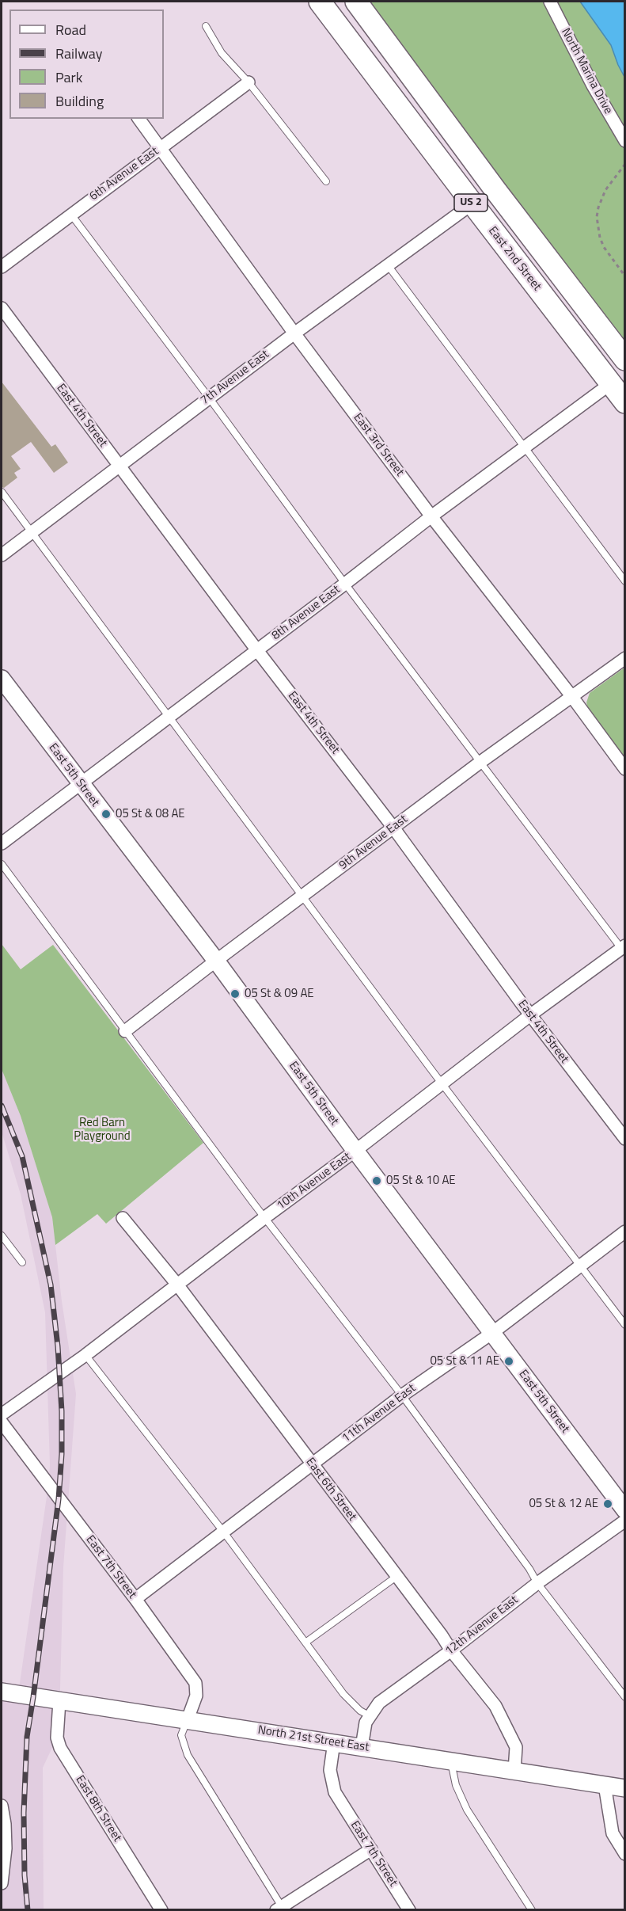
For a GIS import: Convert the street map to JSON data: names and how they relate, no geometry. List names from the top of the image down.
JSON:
{
  "streets": {
    "highway": ["US 2", "East 2nd Street"],
    "street": [
      "North Marina Drive",
      "6th Avenue East",
      "7th Avenue East",
      "East 4th Street",
      "East 3rd Street",
      "8th Avenue East",
      "East 5th Street",
      "9th Avenue East",
      "10th Avenue East",
      "11th Avenue East",
      "East 6th Street",
      "East 7th Street",
      "12th Avenue East",
      "North 21st Street East",
      "East 8th Street"
    ]
  },
  "crossings": [
    ["6th Avenue East", "East 3rd Street"],
    ["East 2nd Street", "7th Avenue East"],
    ["East 2nd Street", "8th Avenue East"],
    ["7th Avenue East", "East 4th Street"],
    ["7th Avenue East", "East 3rd Street"],
    ["East 4th Street", "8th Avenue East"],
    ["East 4th Street", "9th Avenue East"],
    ["East 4th Street", "10th Avenue East"],
    ["East 3rd Street", "8th Avenue East"],
    ["East 3rd Street", "9th Avenue East"],
    ["8th Avenue East", "East 5th Street"],
    ["East 5th Street", "9th Avenue East"],
    ["East 5th Street", "10th Avenue East"],
    ["East 5th Street", "11th Avenue East"],
    ["10th Avenue East", "East 6th Street"],
    ["11th Avenue East", "East 6th Street"],
    ["11th Avenue East", "East 7th Street"],
    ["East 6th Street", "12th Avenue East"],
    ["East 6th Street", "North 21st Street East"],
    ["East 7th Street", "North 21st Street East"],
    ["12th Avenue East", "North 21st Street East"],
    ["North 21st Street East", "East 8th Street"]
  ],
  "parks": ["Red Barn Playground"],
  "places": [
    "05 St & 08 AE",
    "05 St & 09 AE",
    "05 St & 10 AE",
    "05 St & 11 AE",
    "05 St & 12 AE"
  ],
  "legend": [
    "Road",
    "Railway",
    "Park",
    "Building"
  ]
}
